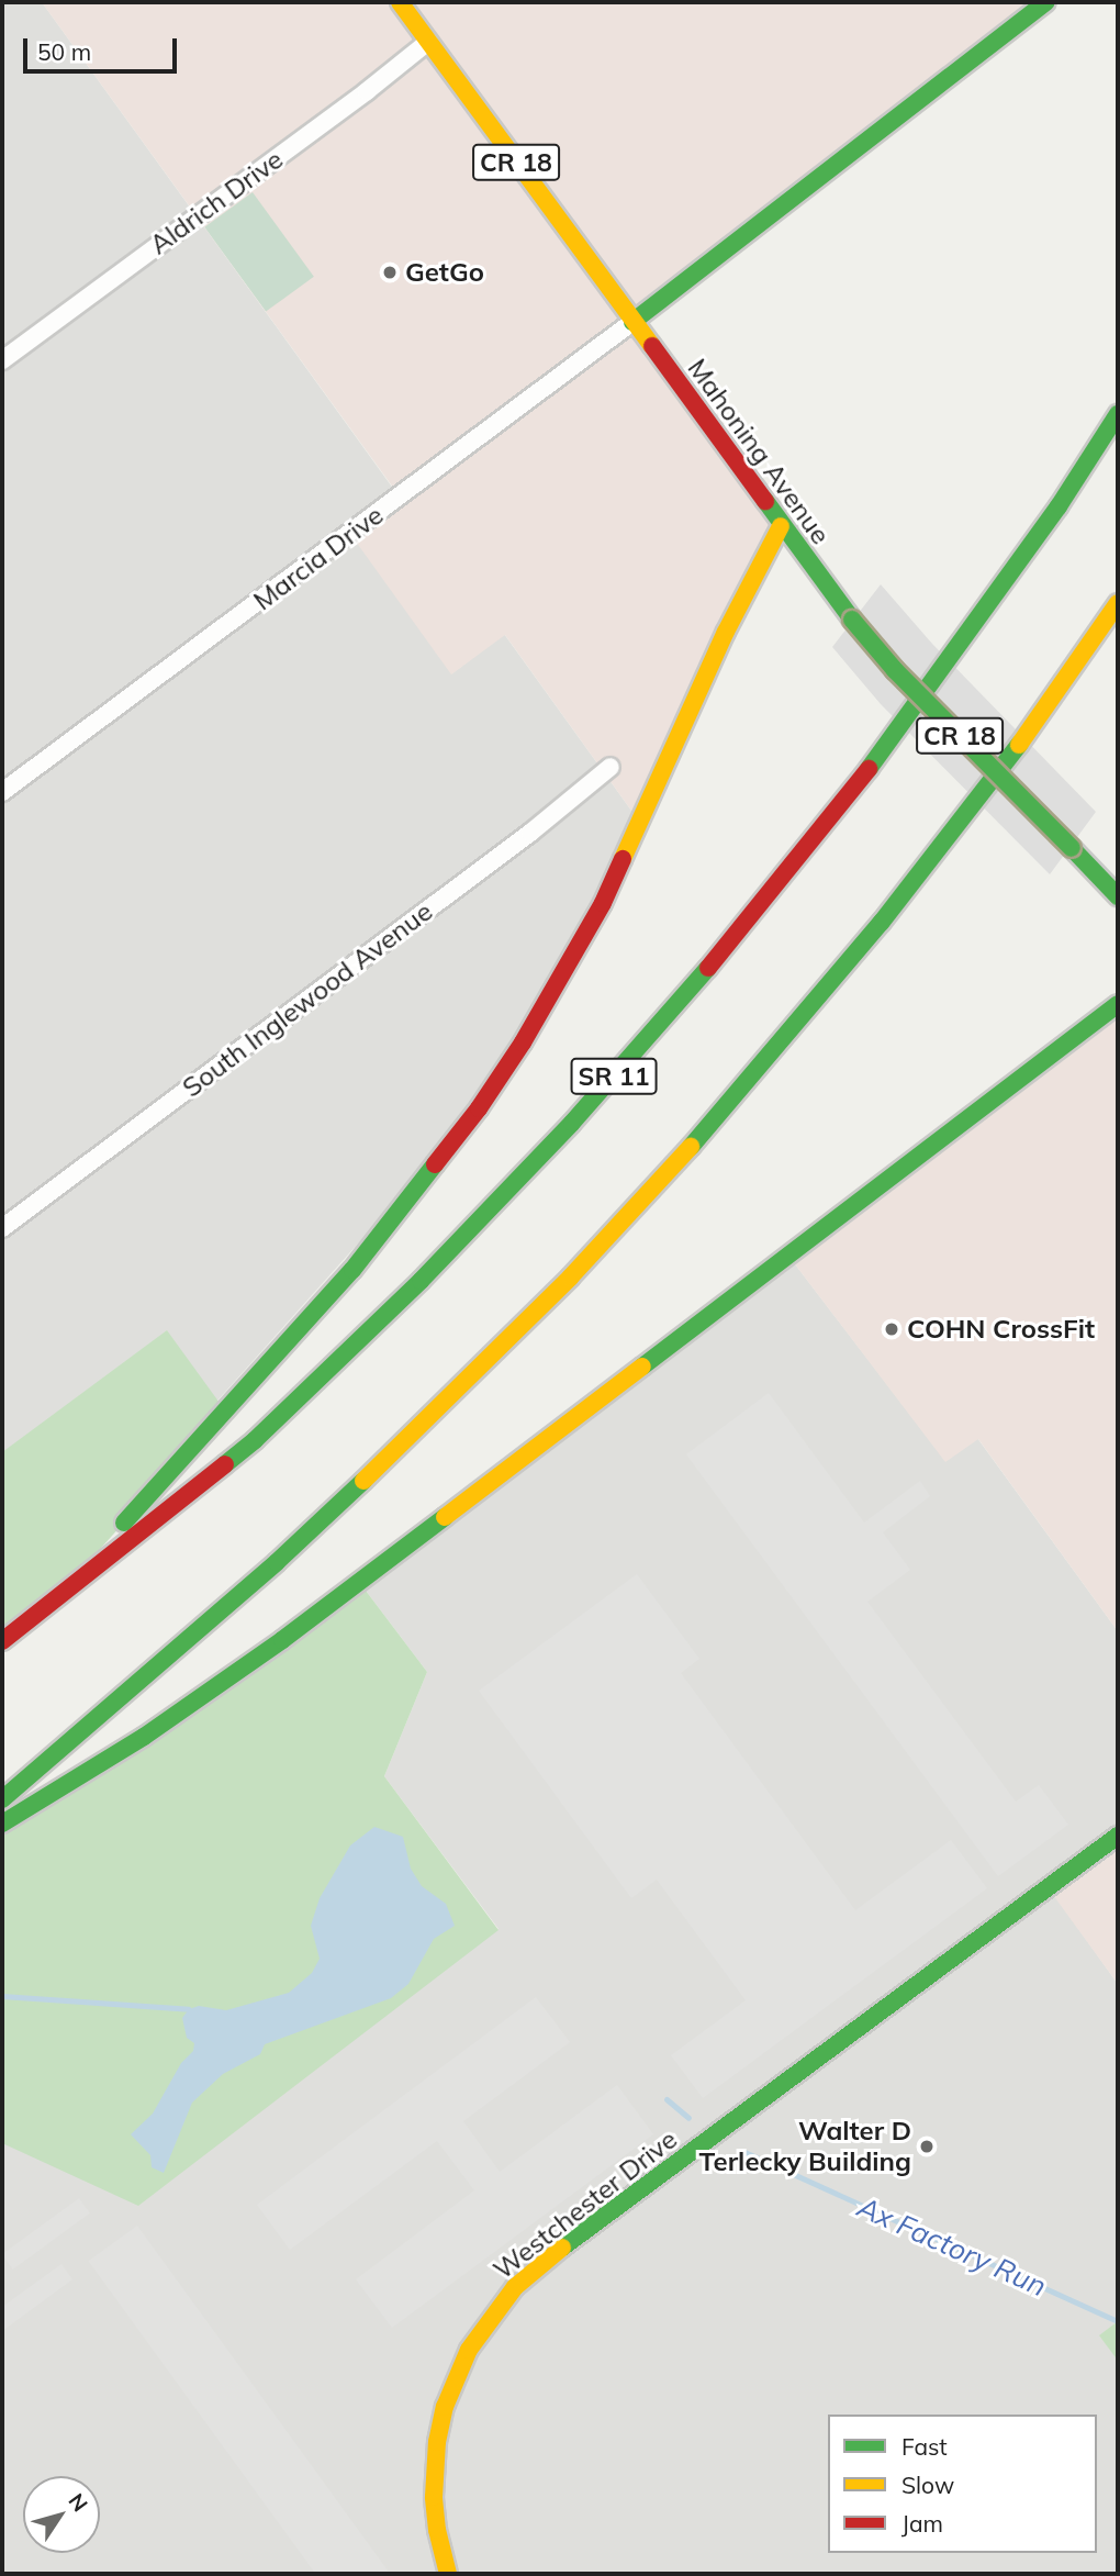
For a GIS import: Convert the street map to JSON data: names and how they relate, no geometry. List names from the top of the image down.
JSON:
{
  "streets": {
    "main road": [
      "CR 18",
      "Mahoning Avenue",
      "SR 11",
      "Westchester Drive"
    ],
    "street": ["Aldrich Drive", "Marcia Drive", "South Inglewood Avenue"]
  },
  "crossings": [
    ["Aldrich Drive", "Mahoning Avenue"],
    ["Mahoning Avenue", "Marcia Drive"]
  ],
  "water": ["Ax Factory Run"],
  "places": ["GetGo", "COHN CrossFit", "Walter D Terlecky Building"],
  "legend": ["Fast", "Slow", "Jam"],
  "scale_bar": "50 m",
  "north": "top right"
}
